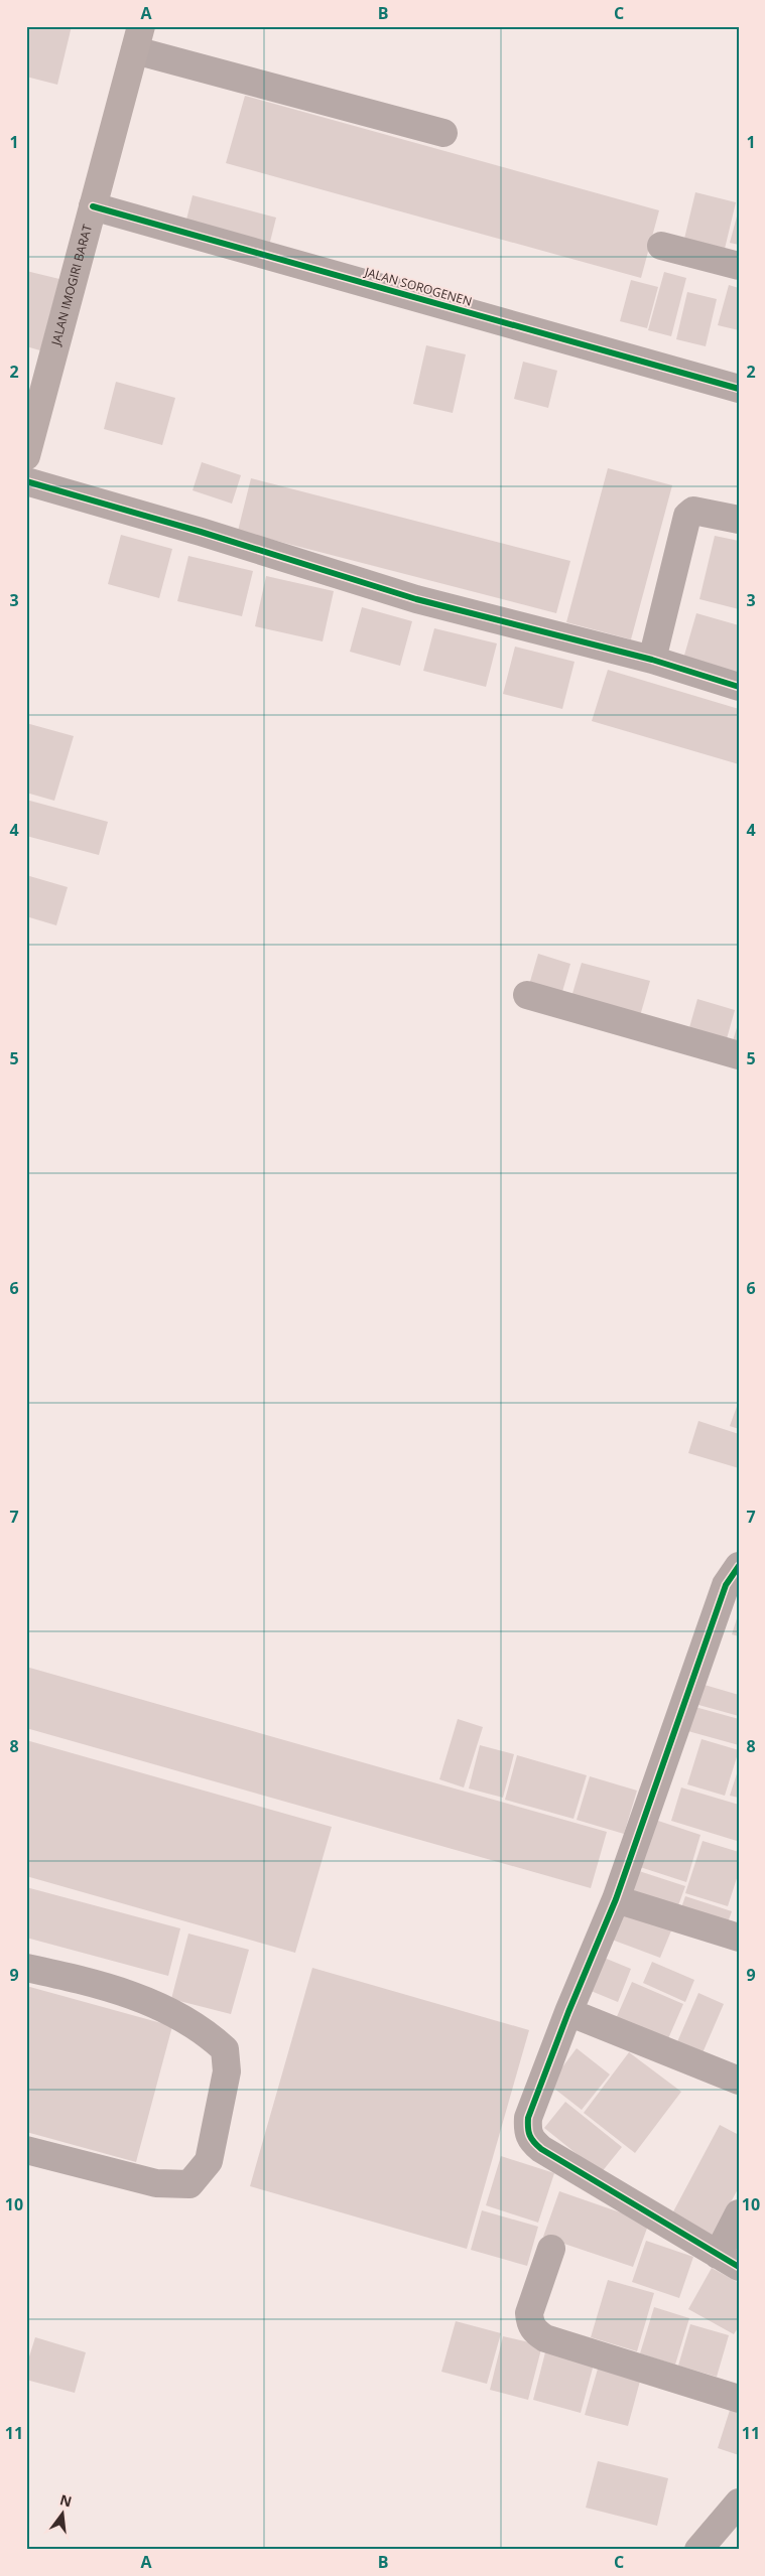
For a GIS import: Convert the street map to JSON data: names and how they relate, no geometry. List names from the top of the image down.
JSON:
{
  "streets": {
    "main road": ["JALAN IMOGIRI BARAT"],
    "street": ["JALAN SOROGENEN"]
  },
  "crossings": [
    ["JALAN IMOGIRI BARAT", "JALAN SOROGENEN"]
  ],
  "north": "top",
  "grid": {
    "columns": ["A", "B", "C"],
    "rows": [
      "1",
      "2",
      "3",
      "4",
      "5",
      "6",
      "7",
      "8",
      "9",
      "10",
      "11"
    ]
  }
}
